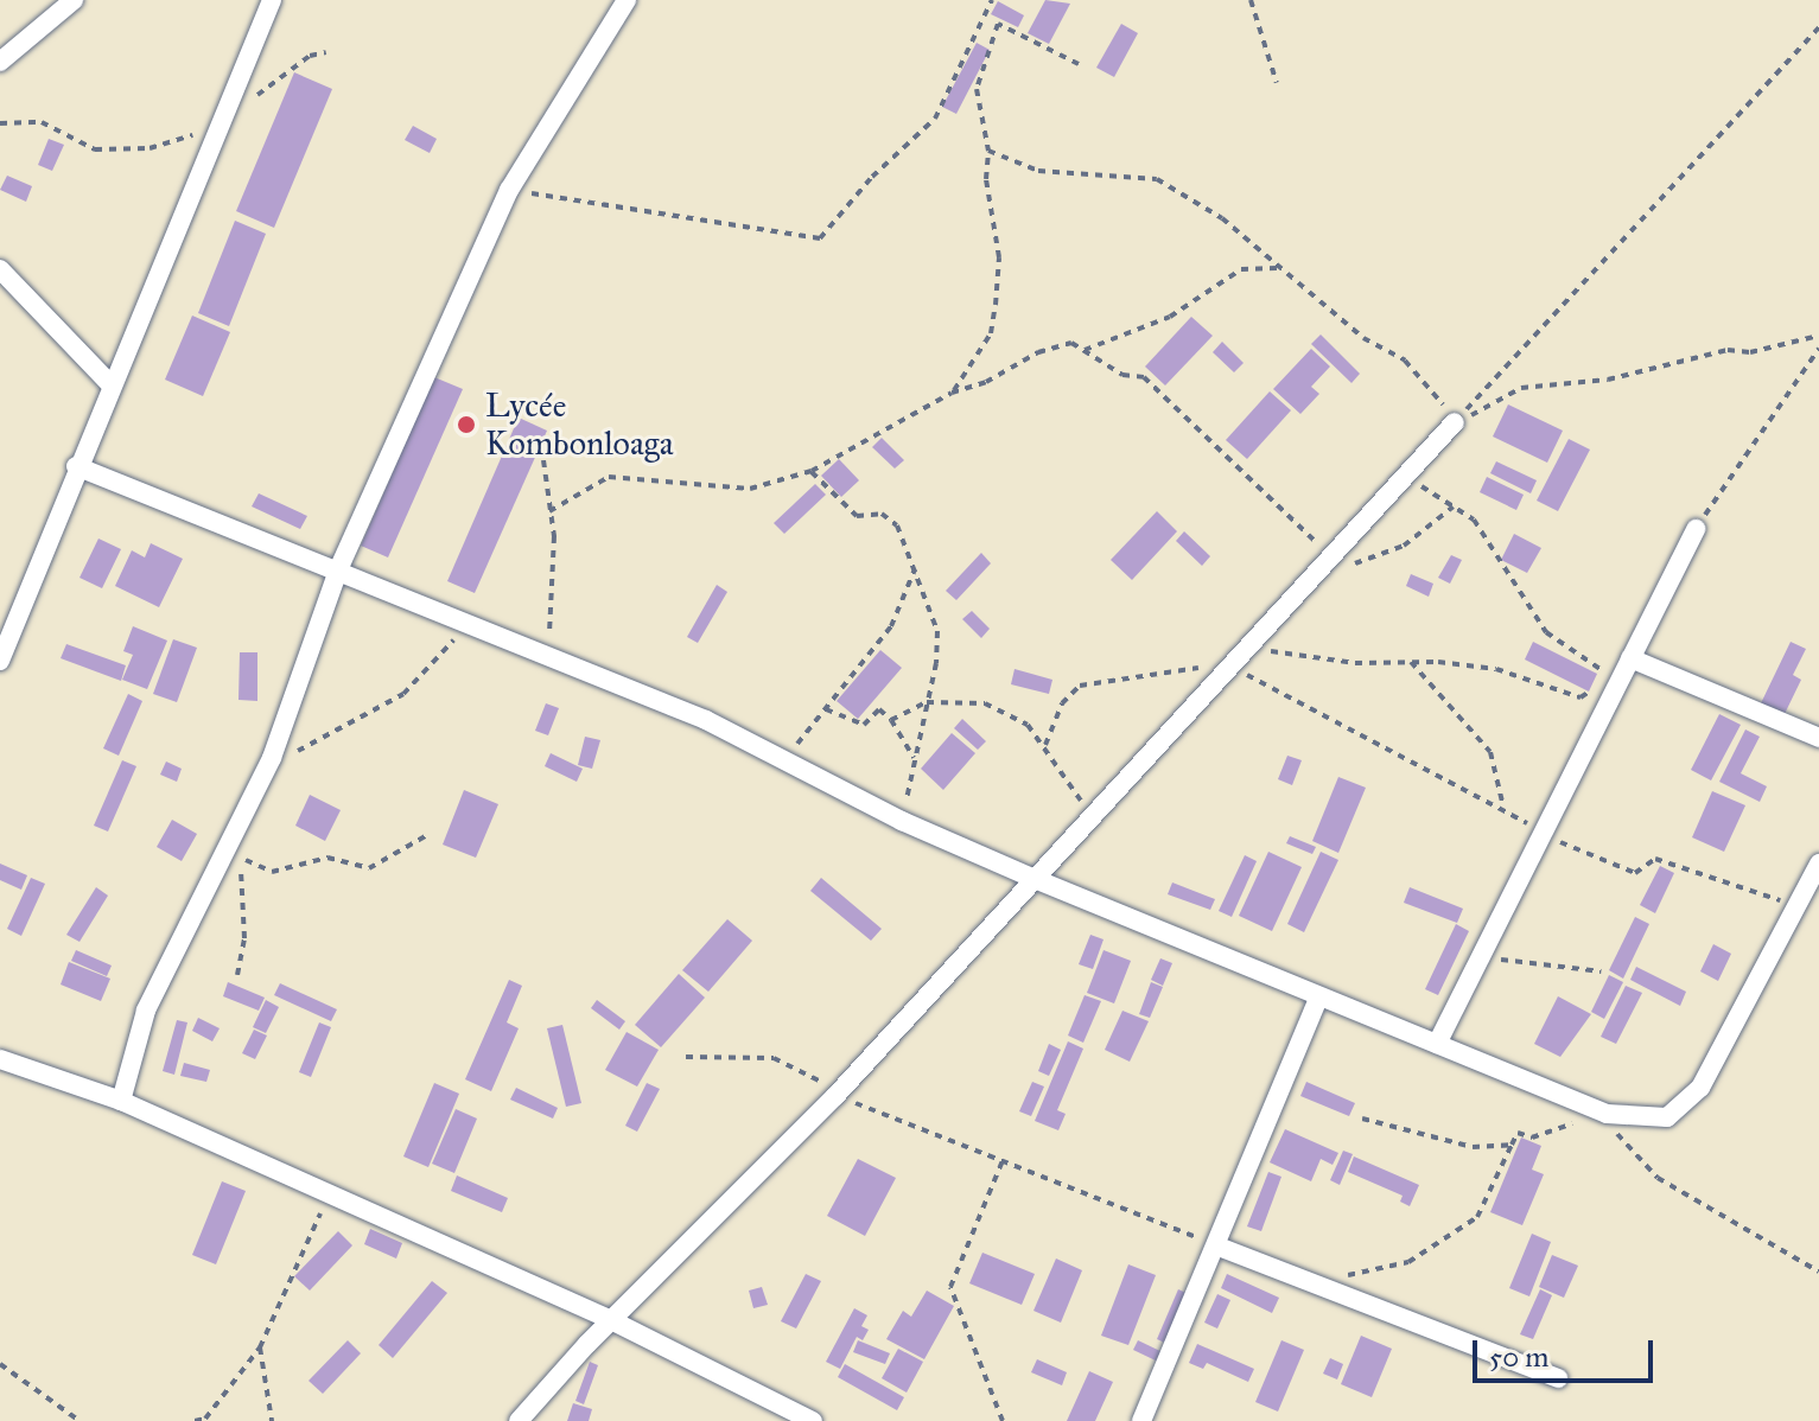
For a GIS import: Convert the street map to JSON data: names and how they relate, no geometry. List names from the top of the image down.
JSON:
{
  "places": ["Lycée Kombonloaga"],
  "scale_bar": "50 m"
}
